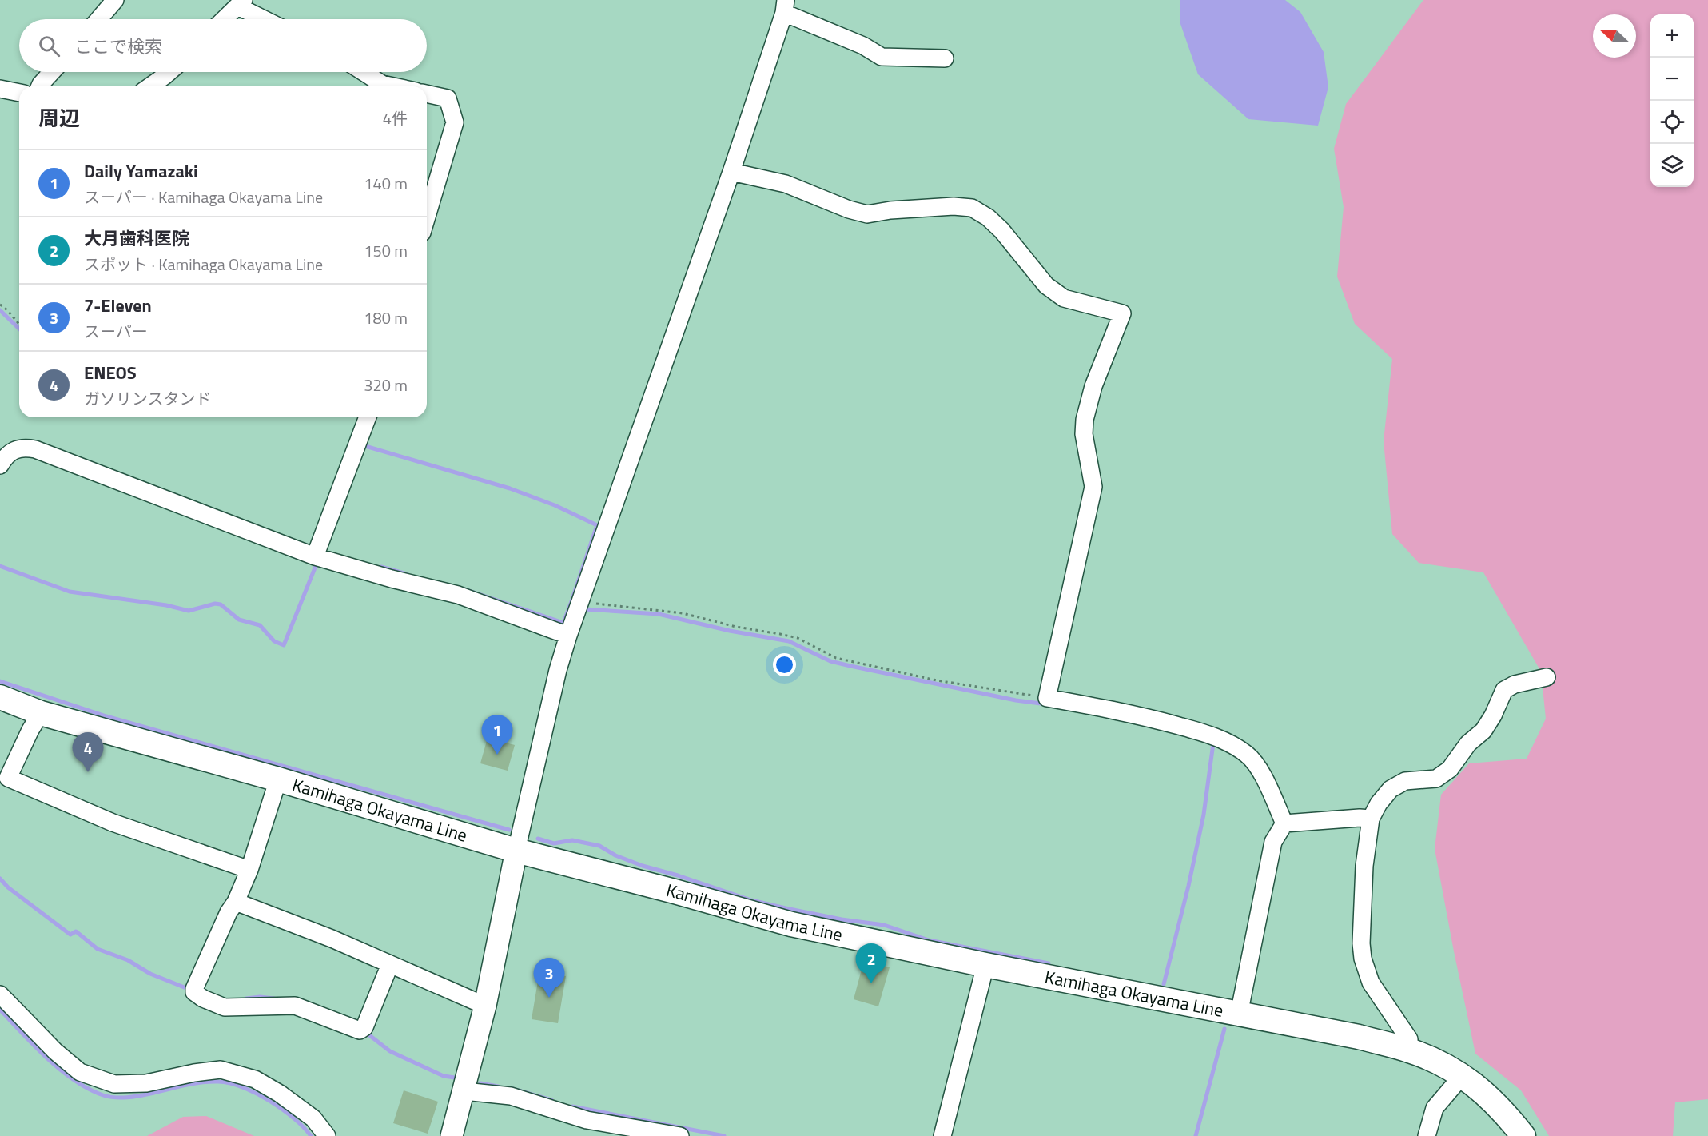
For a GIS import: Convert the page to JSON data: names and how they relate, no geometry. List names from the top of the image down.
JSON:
{
  "streets": {
    "main road": ["Kamihaga Okayama Line"]
  },
  "north": "left",
  "page": {
    "map_buttons": ["+", "−"],
    "search": "ここで検索",
    "heading": ["周辺", "4件"],
    "list": [
      {
        "mark": "1",
        "name": "Daily Yamazaki",
        "note": "スーパー · Kamihaga Okayama Line",
        "value": "140 m"
      },
      {
        "mark": "2",
        "name": "大月歯科医院",
        "note": "スポット · Kamihaga Okayama Line",
        "value": "150 m"
      },
      {
        "mark": "3",
        "name": "7-Eleven",
        "note": "スーパー",
        "value": "180 m"
      },
      {
        "mark": "4",
        "name": "ENEOS",
        "note": "ガソリンスタンド",
        "value": "320 m"
      }
    ],
    "pins": [
      "1",
      "4",
      "2",
      "3"
    ]
  }
}
